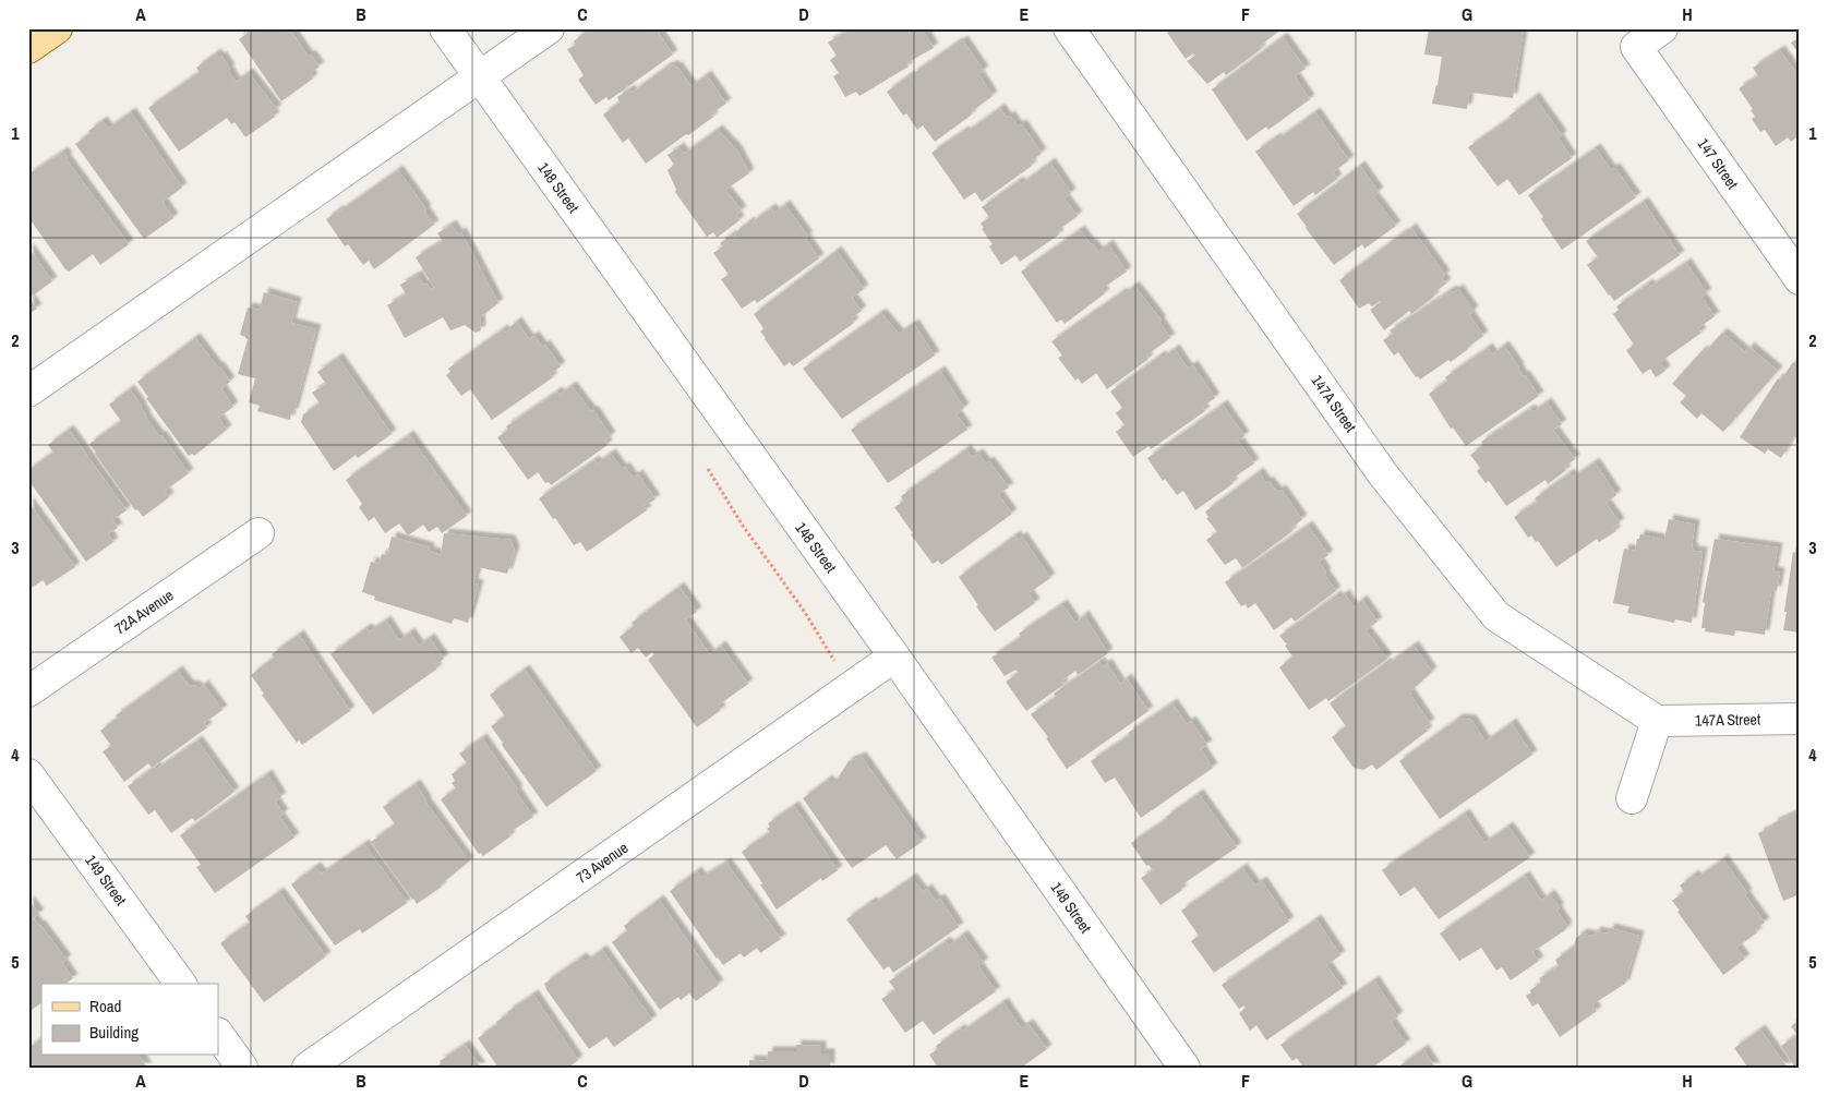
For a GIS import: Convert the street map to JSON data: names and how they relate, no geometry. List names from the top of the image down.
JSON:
{
  "streets": {
    "street": [
      "147 Street",
      "148 Street",
      "147A Street",
      "72A Avenue",
      "73 Avenue",
      "149 Street"
    ]
  },
  "crossings": [
    ["148 Street", "73 Avenue"]
  ],
  "legend": ["Road", "Building"],
  "grid": {
    "columns": [
      "A",
      "B",
      "C",
      "D",
      "E",
      "F",
      "G",
      "H"
    ],
    "rows": [
      "1",
      "2",
      "3",
      "4",
      "5"
    ]
  }
}
